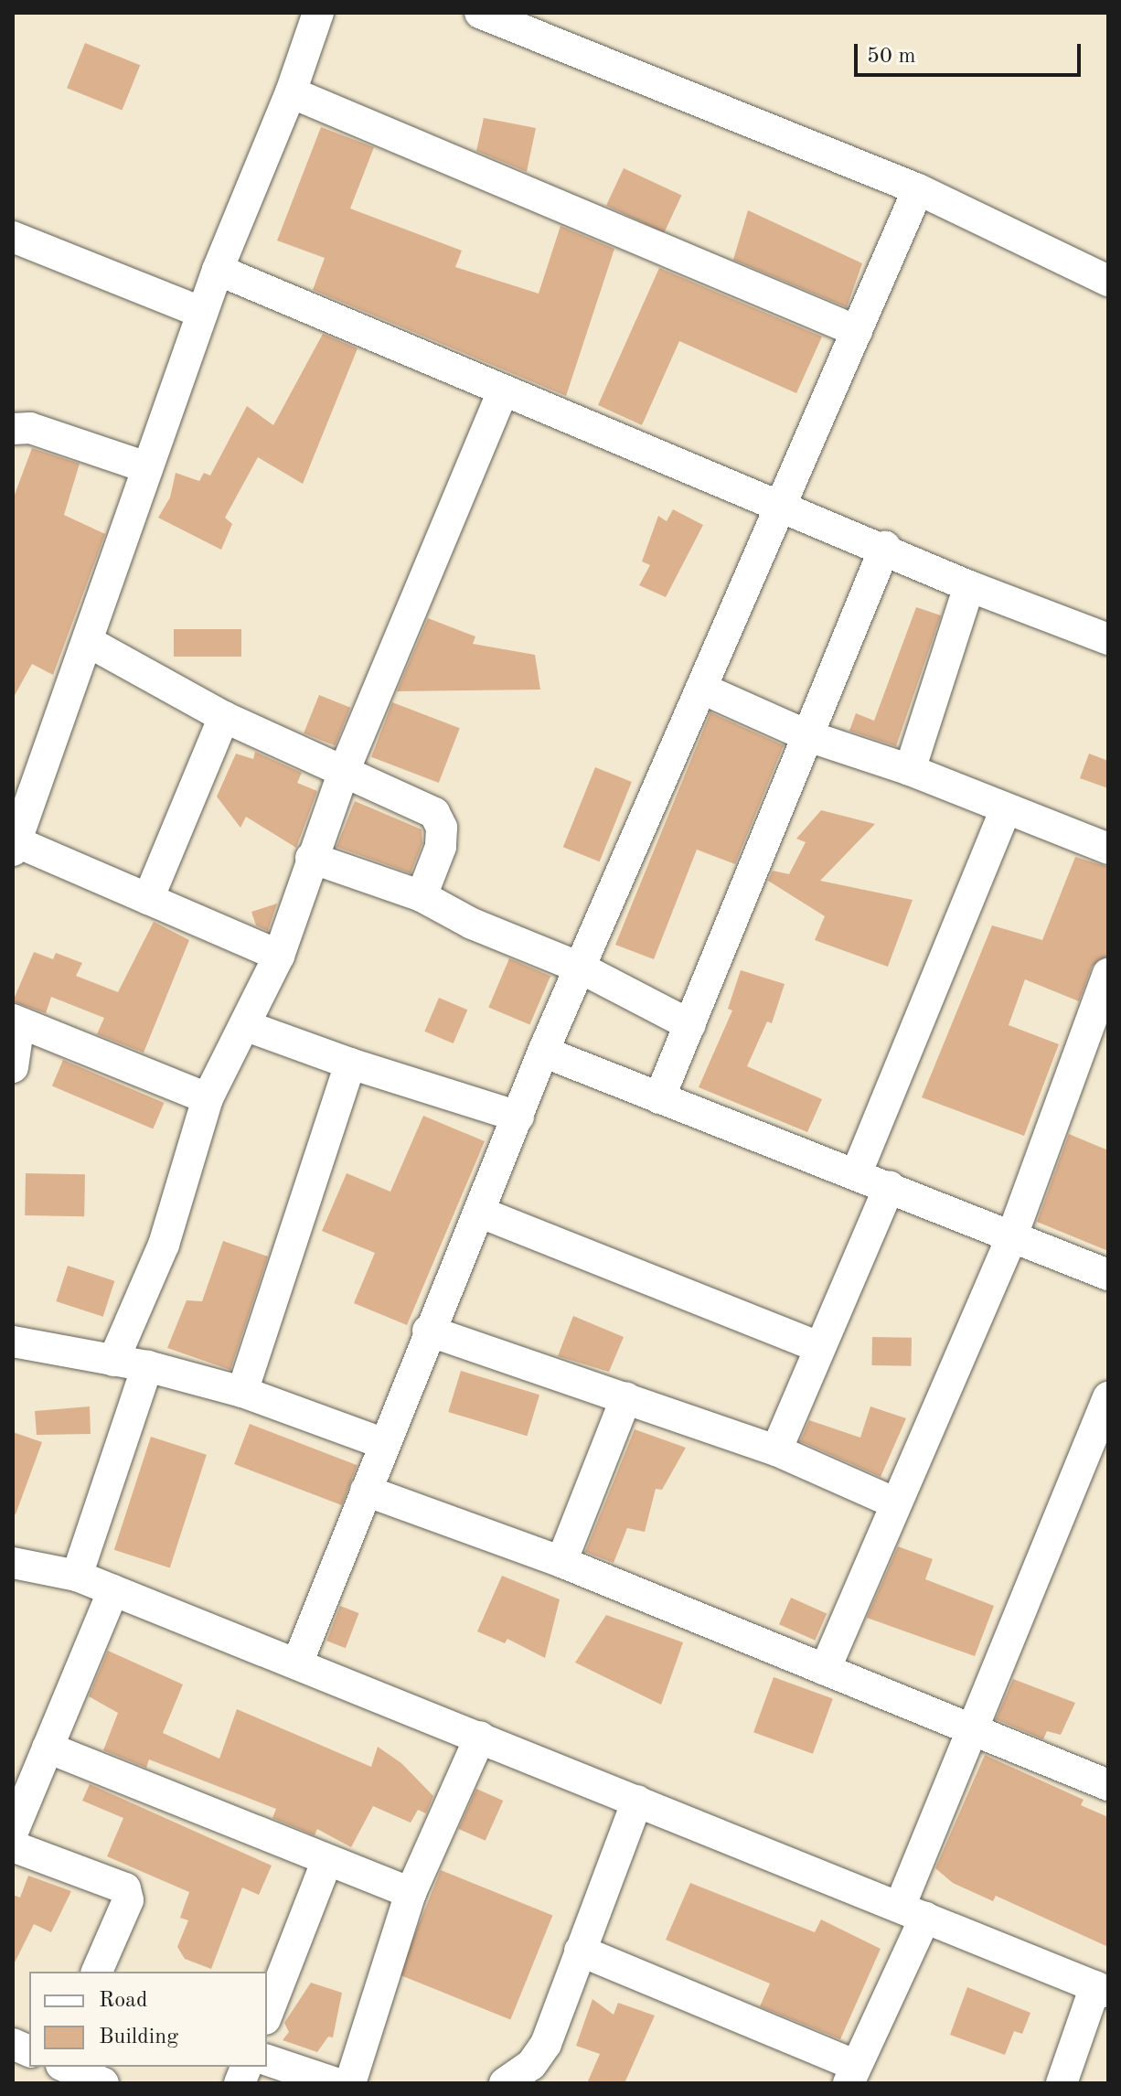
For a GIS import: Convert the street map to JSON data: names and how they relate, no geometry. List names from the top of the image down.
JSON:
{
  "legend": ["Road", "Building"],
  "scale_bar": "50 m"
}
